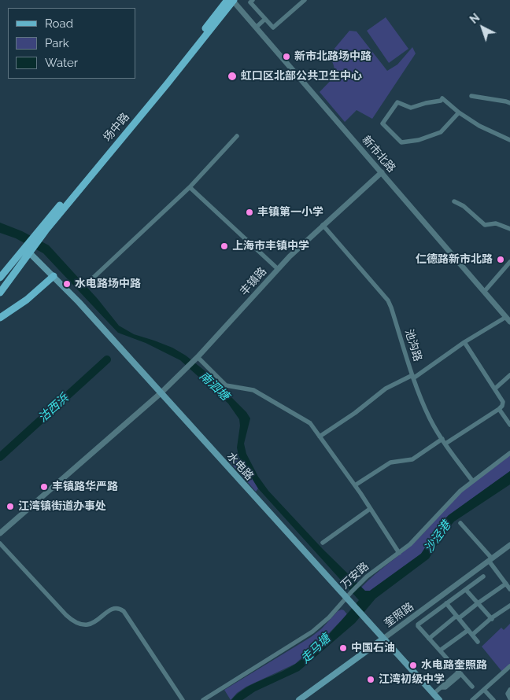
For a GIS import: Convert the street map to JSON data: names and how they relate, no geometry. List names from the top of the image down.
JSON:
{
  "streets": {
    "main road": ["场中路", "水电路", "奎照路"],
    "street": [
      "新市北路",
      "丰镇路",
      "池沟路",
      "万安路"
    ]
  },
  "crossings": [
    ["场中路", "新市北路"],
    ["场中路", "水电路"],
    ["新市北路", "丰镇路"],
    ["丰镇路", "池沟路"],
    ["丰镇路", "水电路"],
    ["池沟路", "万安路"],
    ["水电路", "万安路"],
    ["水电路", "奎照路"]
  ],
  "water": [
    "南泗塘",
    "沽西浜",
    "沙泾港",
    "走马塘"
  ],
  "places": [
    "新市北路场中路",
    "虹口区北部公共卫生中心",
    "丰镇第一小学",
    "上海市丰镇中学",
    "仁德路新市北路",
    "水电路场中路",
    "丰镇路华严路",
    "江湾镇街道办事处",
    "中国石油",
    "水电路奎照路",
    "江湾初级中学"
  ],
  "legend": ["Road", "Park", "Water"],
  "north": "top left"
}
